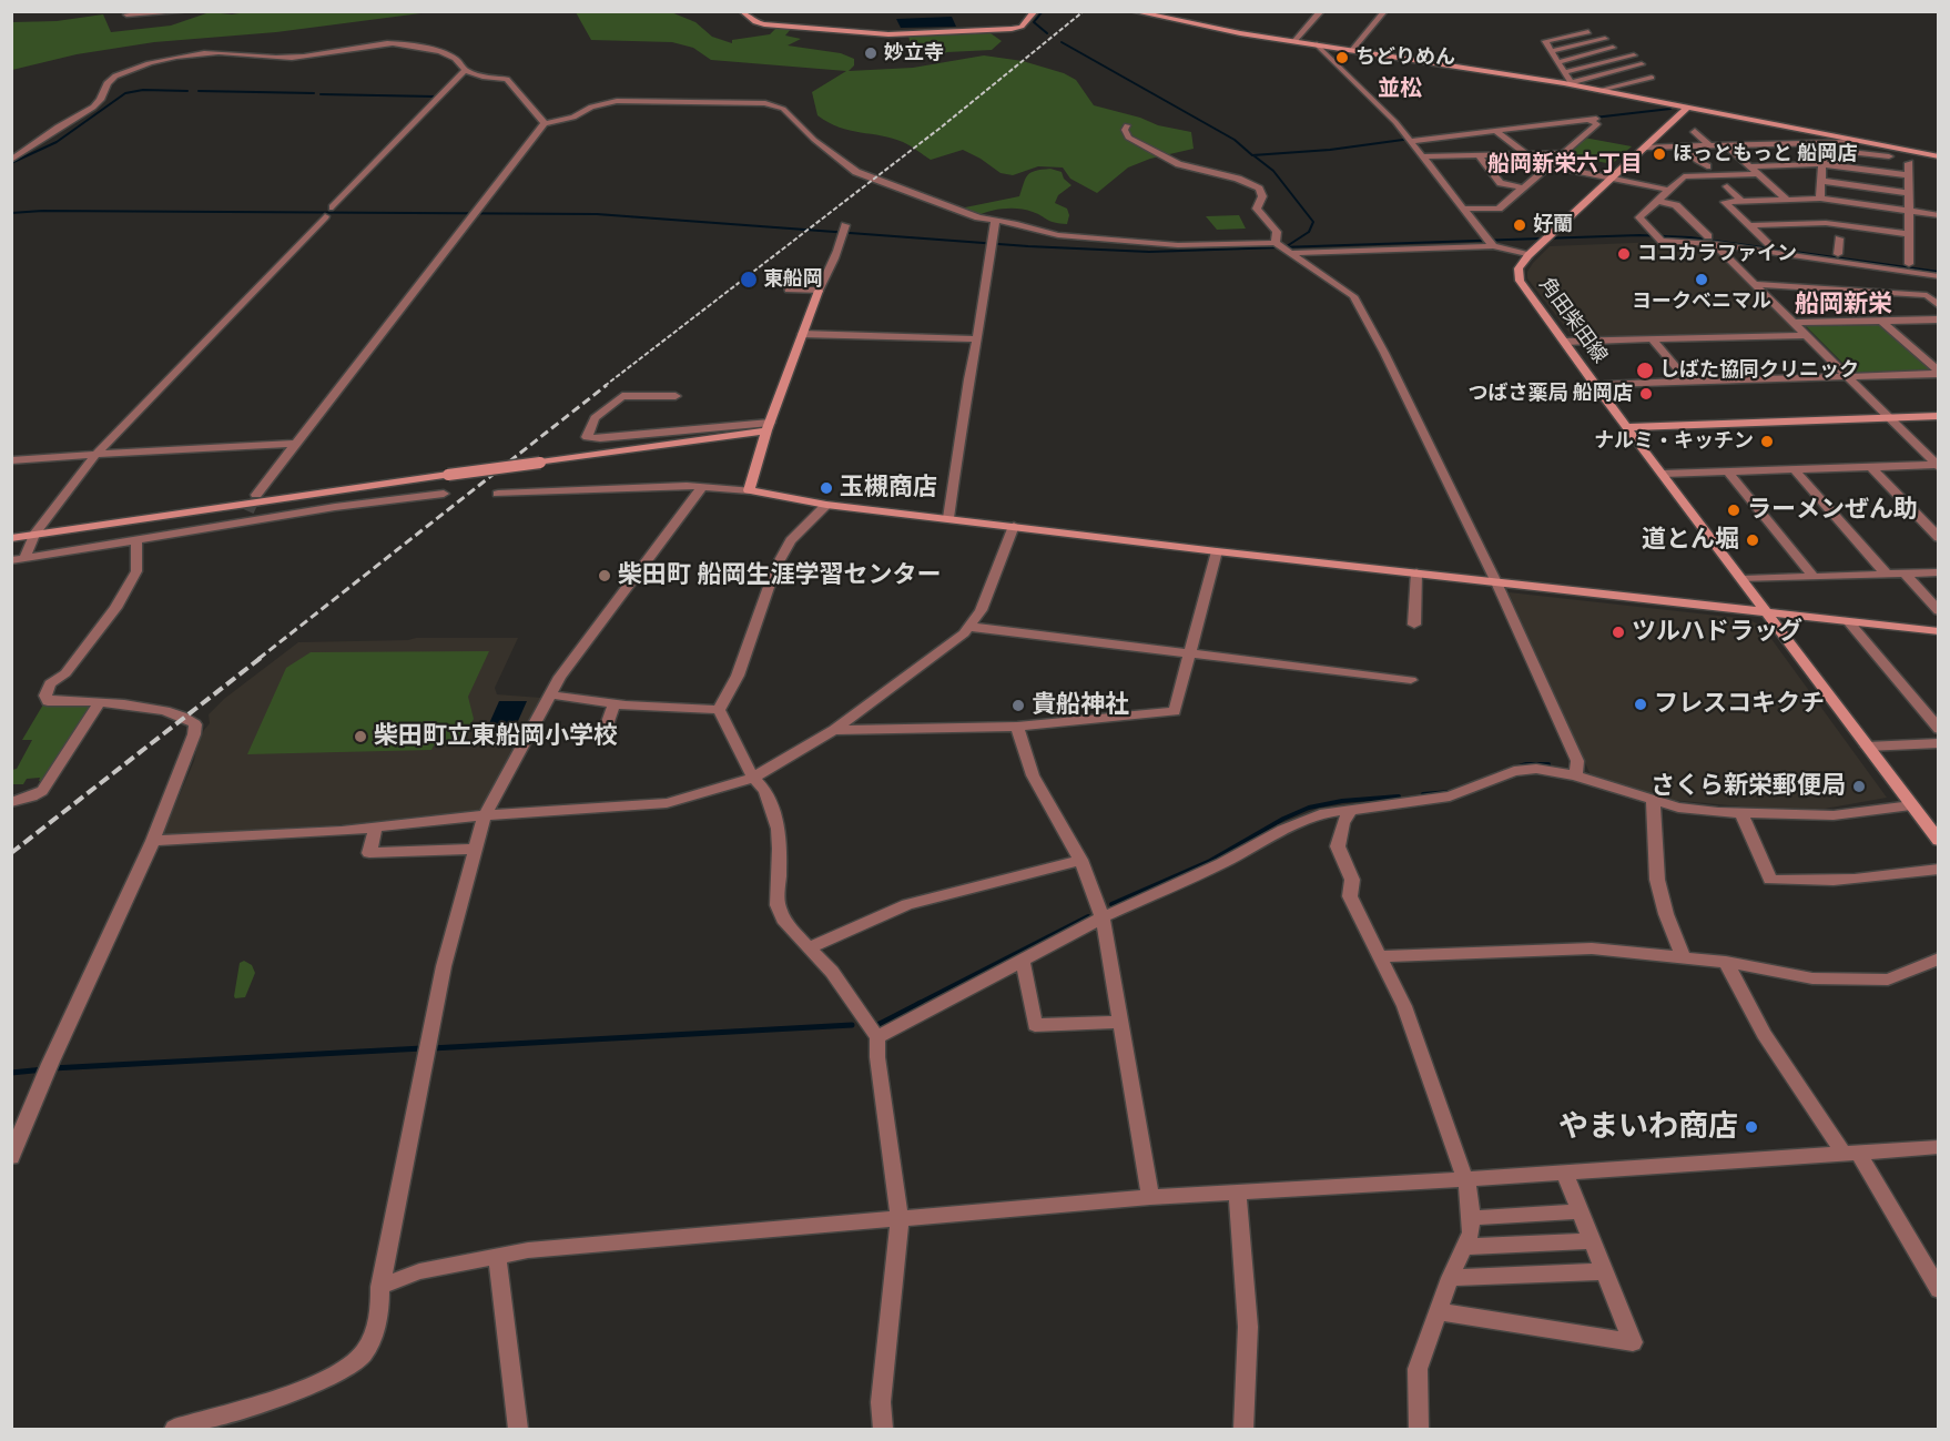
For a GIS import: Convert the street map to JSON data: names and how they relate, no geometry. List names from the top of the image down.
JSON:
{
  "streets": {
    "street": ["角田柴田線"]
  },
  "districts": ["並松", "船岡新栄六丁目", "船岡新栄"],
  "places": [
    "妙立寺",
    "ちどりめん",
    "ほっともっと 船岡店",
    "好蘭",
    "ココカラファイン",
    "東船岡",
    "ヨークベニマル",
    "しばた協同クリニック",
    "つばさ薬局 船岡店",
    "ナルミ・キッチン",
    "玉槻商店",
    "ラーメンぜん助",
    "道とん堀",
    "柴田町 船岡生涯学習センター",
    "ツルハドラッグ",
    "フレスコキクチ",
    "貴船神社",
    "柴田町立東船岡小学校",
    "さくら新栄郵便局",
    "やまいわ商店"
  ]
}
